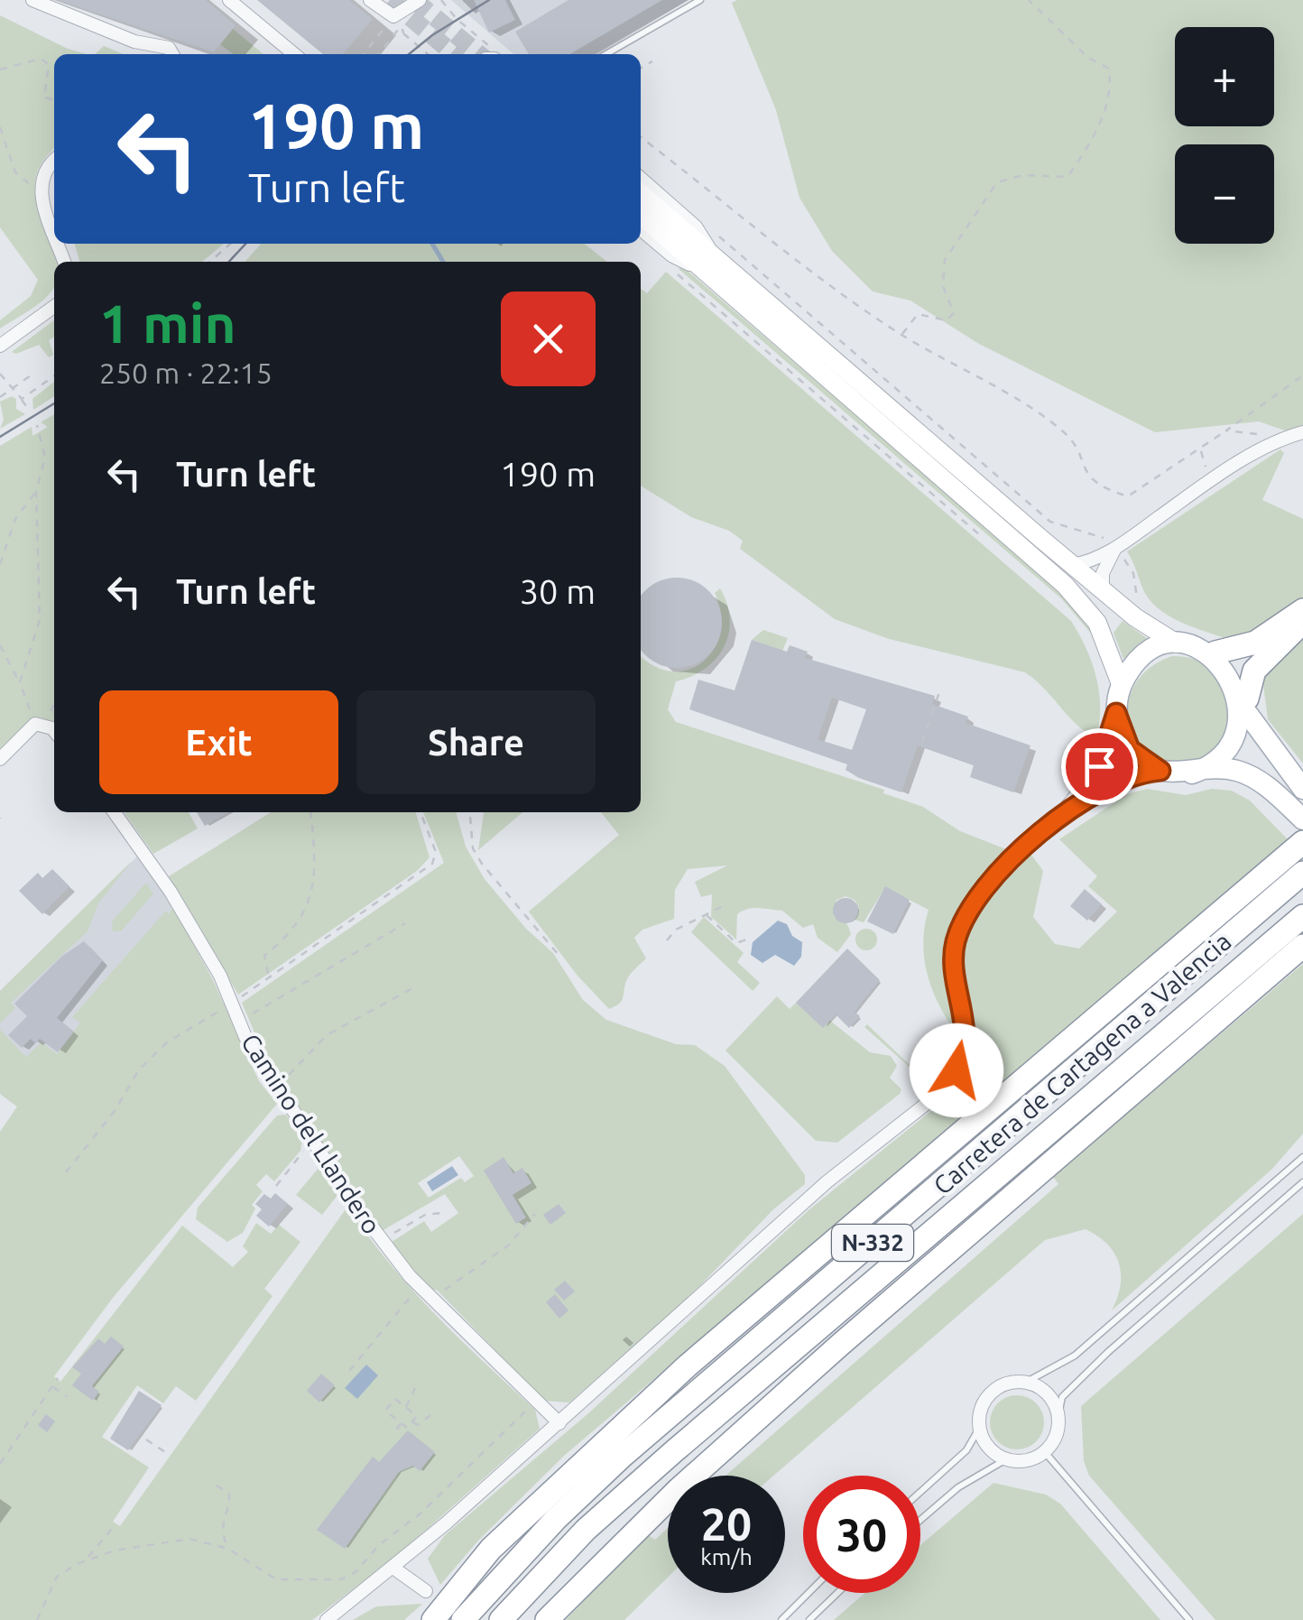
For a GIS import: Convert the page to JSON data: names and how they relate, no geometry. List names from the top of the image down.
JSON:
{
  "streets": {
    "highway": ["Carretera de Cartagena a Valencia", "N-332"],
    "street": ["Camino del Llandero"]
  },
  "page": {
    "map_buttons": ["+", "−"],
    "turn": ["190 m", "Turn left"],
    "heading": ["1 min", "250 m · 22:15"],
    "list": [
      {
        "name": "Turn left",
        "value": "190 m"
      },
      {
        "name": "Turn left",
        "value": "30 m"
      }
    ],
    "buttons": ["Exit", "Share"],
    "speed": "20 km/h",
    "limit": "30"
  }
}
